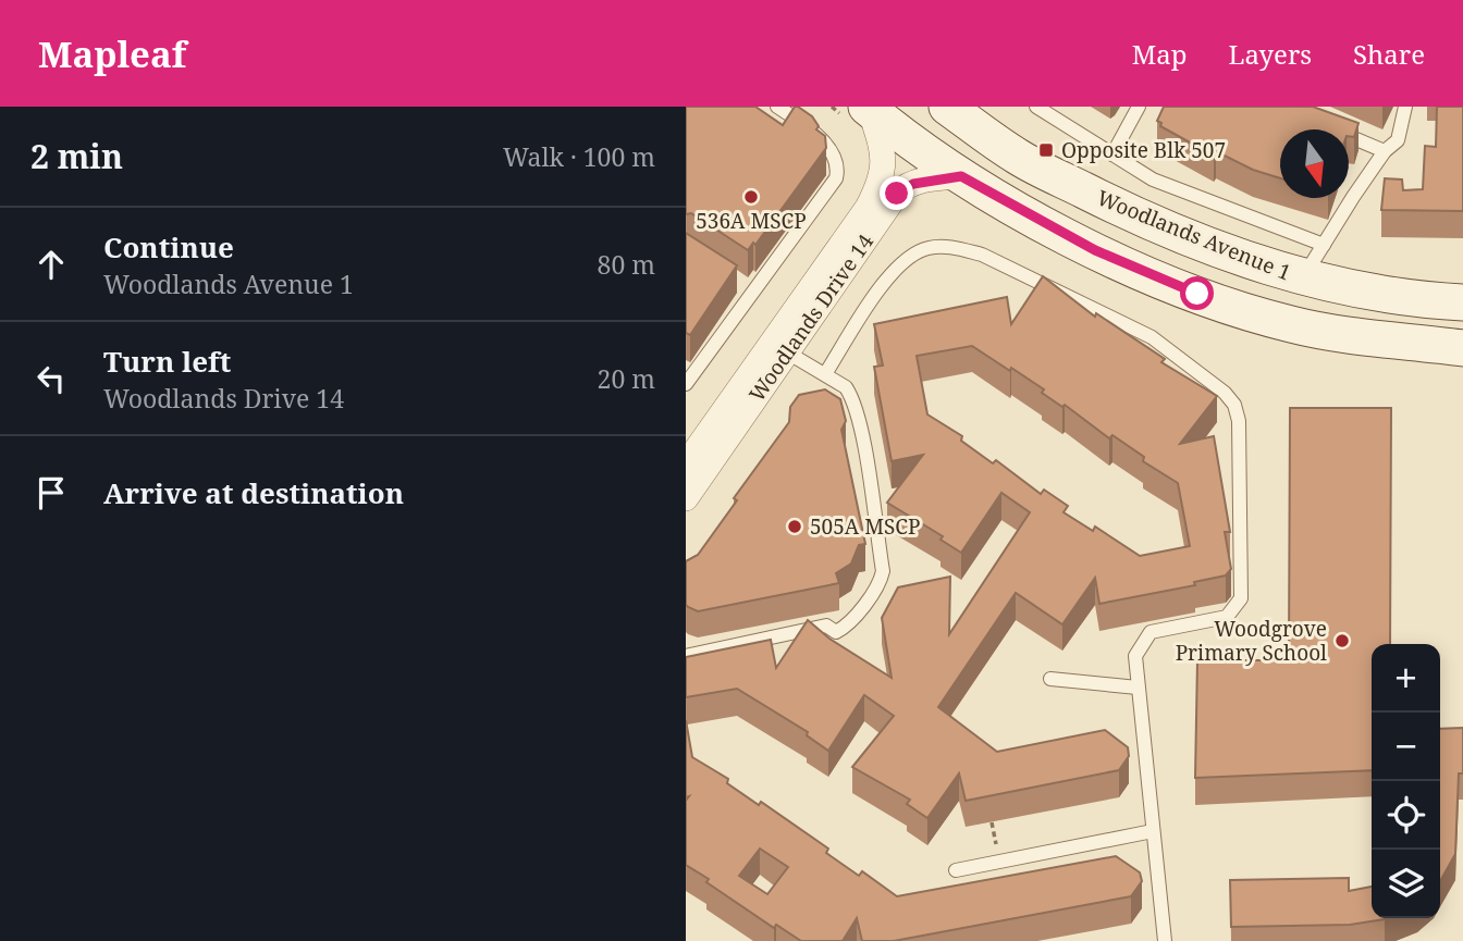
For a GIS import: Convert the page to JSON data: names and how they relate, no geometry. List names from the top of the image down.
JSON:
{
  "streets": {
    "street": ["Woodlands Avenue 1", "Woodlands Drive 14"]
  },
  "places": {
    "transit": ["Opposite Blk 507"],
    "other": ["536A MSCP", "505A MSCP", "Woodgrove Primary School"]
  },
  "north": "bottom",
  "page": {
    "header": "Mapleaf",
    "nav": ["Map", "Layers", "Share"],
    "heading": ["2 min", "Walk · 100 m"],
    "list": [
      ["Continue", "Woodlands Avenue 1", "80 m"],
      ["Turn left", "Woodlands Drive 14", "20 m"],
      "Arrive at destination"
    ],
    "map_buttons": ["+", "−"]
  }
}
